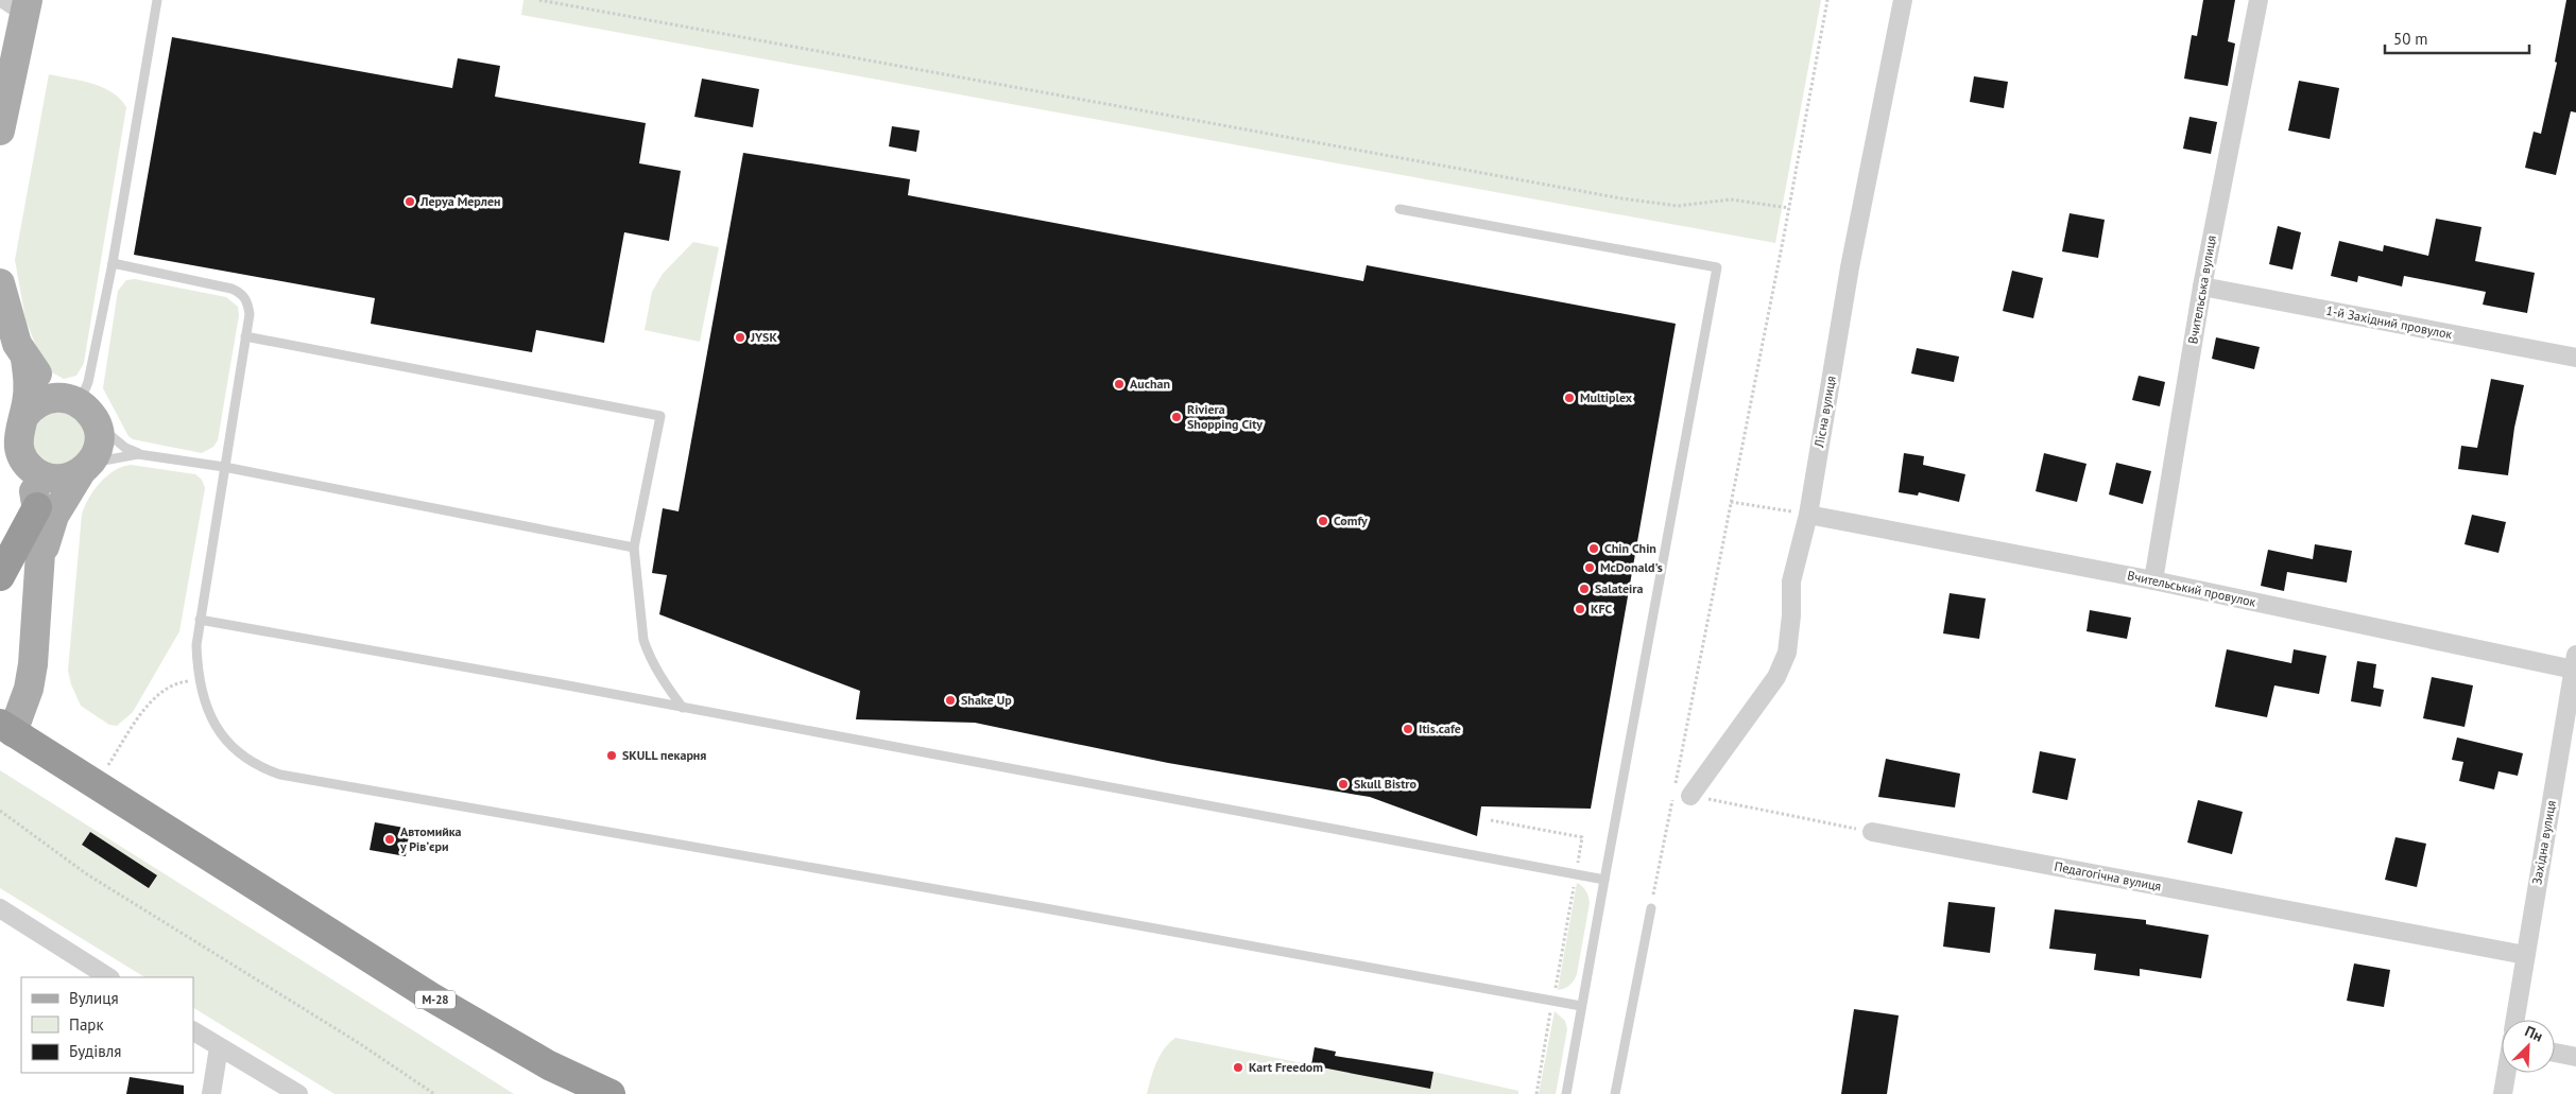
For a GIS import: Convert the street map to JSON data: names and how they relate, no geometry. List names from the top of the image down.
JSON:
{
  "streets": {
    "highway": ["М-28"],
    "street": [
      "Вчительська вулиця",
      "1-й Західний провулок",
      "Лісна вулиця",
      "Вчительський провулок",
      "Західна вулиця",
      "Педагогічна вулиця"
    ]
  },
  "crossings": [
    ["Вчительська вулиця", "1-й Західний провулок"],
    ["Вчительська вулиця", "Вчительський провулок"],
    ["Лісна вулиця", "Вчительський провулок"],
    ["Вчительський провулок", "Західна вулиця"],
    ["Західна вулиця", "Педагогічна вулиця"]
  ],
  "places": [
    "Леруа Мерлен",
    "JYSK",
    "Auchan",
    "Multiplex",
    "Riviera Shopping City",
    "Comfy",
    "Chin Chin",
    "McDonald's",
    "Salateira",
    "KFC",
    "Shake Up",
    "Itis.cafe",
    "SKULL пекарня",
    "Skull Bistro",
    "Автомийка у Рівʼєри",
    "Kart Freedom"
  ],
  "legend": ["Вулиця", "Парк", "Будівля"],
  "scale_bar": "50 m",
  "north": "top right"
}
